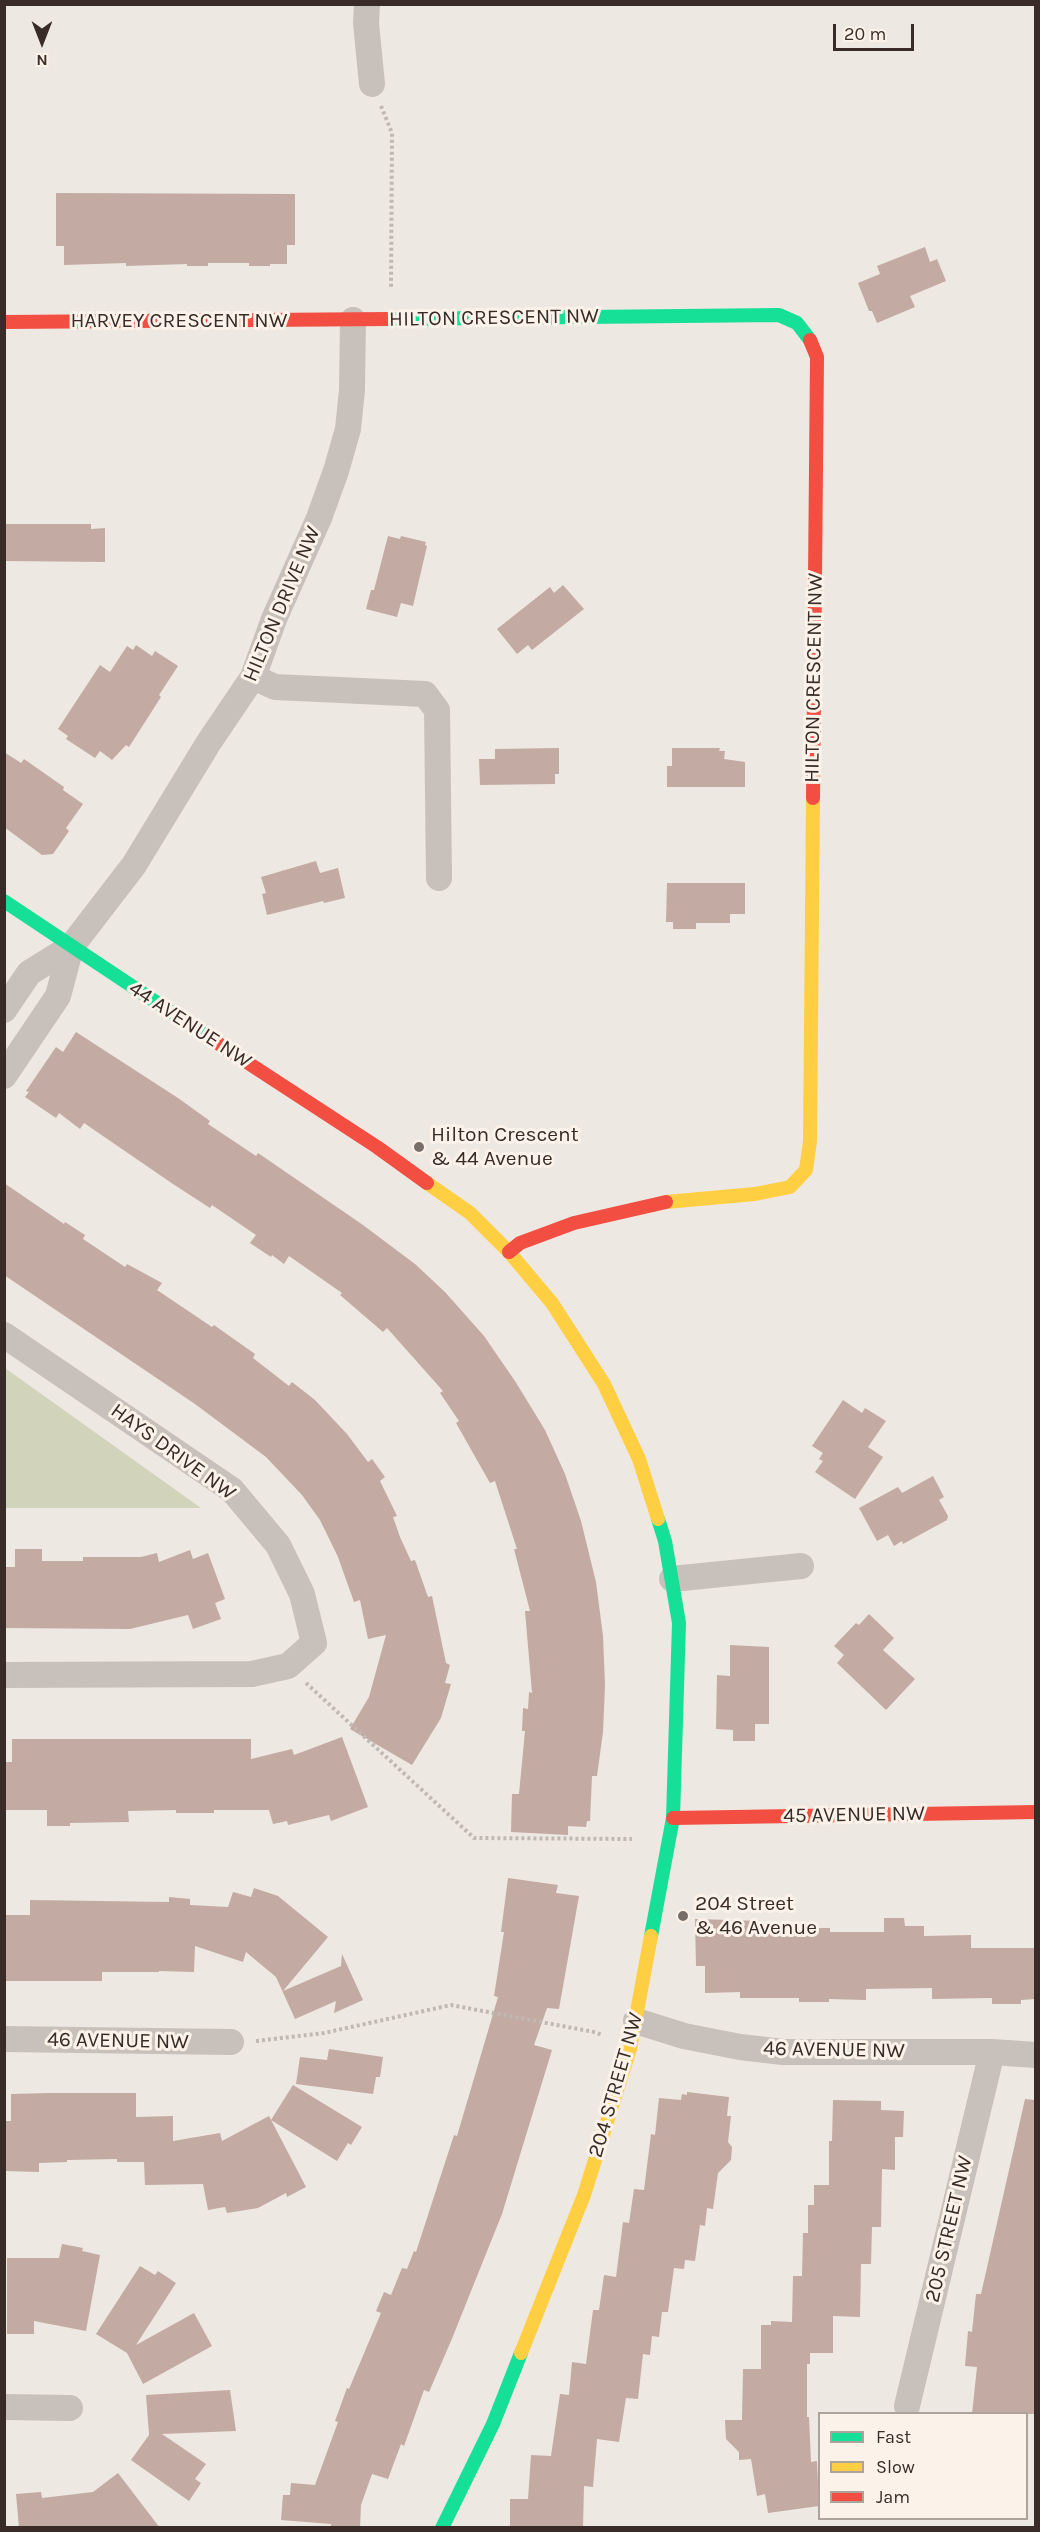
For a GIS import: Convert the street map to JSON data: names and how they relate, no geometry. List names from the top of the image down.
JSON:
{
  "streets": {
    "street": [
      "HILTON CRESCENT NW",
      "HARVEY CRESCENT NW",
      "HILTON DRIVE NW",
      "44 AVENUE NW",
      "HAYS DRIVE NW",
      "45 AVENUE NW",
      "46 AVENUE NW",
      "204 STREET NW",
      "205 STREET NW"
    ]
  },
  "crossings": [
    ["HILTON CRESCENT NW", "HARVEY CRESCENT NW"],
    ["HILTON CRESCENT NW", "HILTON DRIVE NW"],
    ["HILTON CRESCENT NW", "204 STREET NW"],
    ["HARVEY CRESCENT NW", "HILTON DRIVE NW"],
    ["HILTON DRIVE NW", "44 AVENUE NW"],
    ["44 AVENUE NW", "204 STREET NW"],
    ["45 AVENUE NW", "204 STREET NW"],
    ["46 AVENUE NW", "204 STREET NW"],
    ["46 AVENUE NW", "205 STREET NW"]
  ],
  "places": ["Hilton Crescent & 44 Avenue", "204 Street & 46 Avenue"],
  "legend": ["Fast", "Slow", "Jam"],
  "scale_bar": "20 m",
  "north": "bottom"
}
